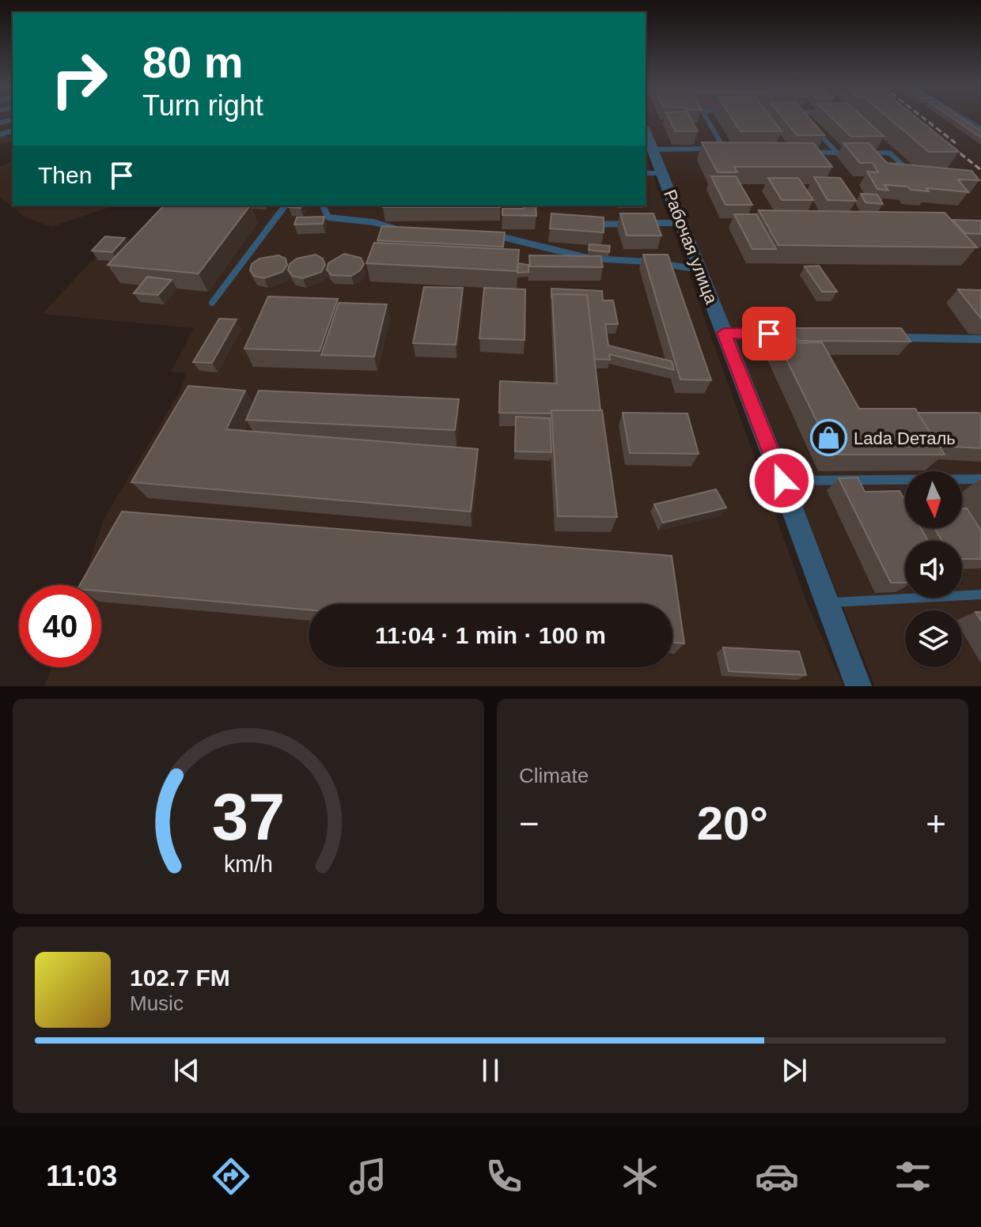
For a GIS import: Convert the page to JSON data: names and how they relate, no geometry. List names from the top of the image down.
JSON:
{
  "streets": {
    "street": ["Рабочая улица"]
  },
  "places": {
    "shop": ["Lada Dеталь"]
  },
  "north": "bottom",
  "page": {
    "turn": ["80 m", "Turn right"],
    "then": "Then",
    "limit": "40",
    "trip": "11:04 · 1 min · 100 m",
    "tile": "Climate",
    "heat": ["−", "20°", "+"],
    "song": ["102.7 FM", "Music"],
    "tabs": "11:03",
    "gauge": ["37", "km/h"]
  }
}
